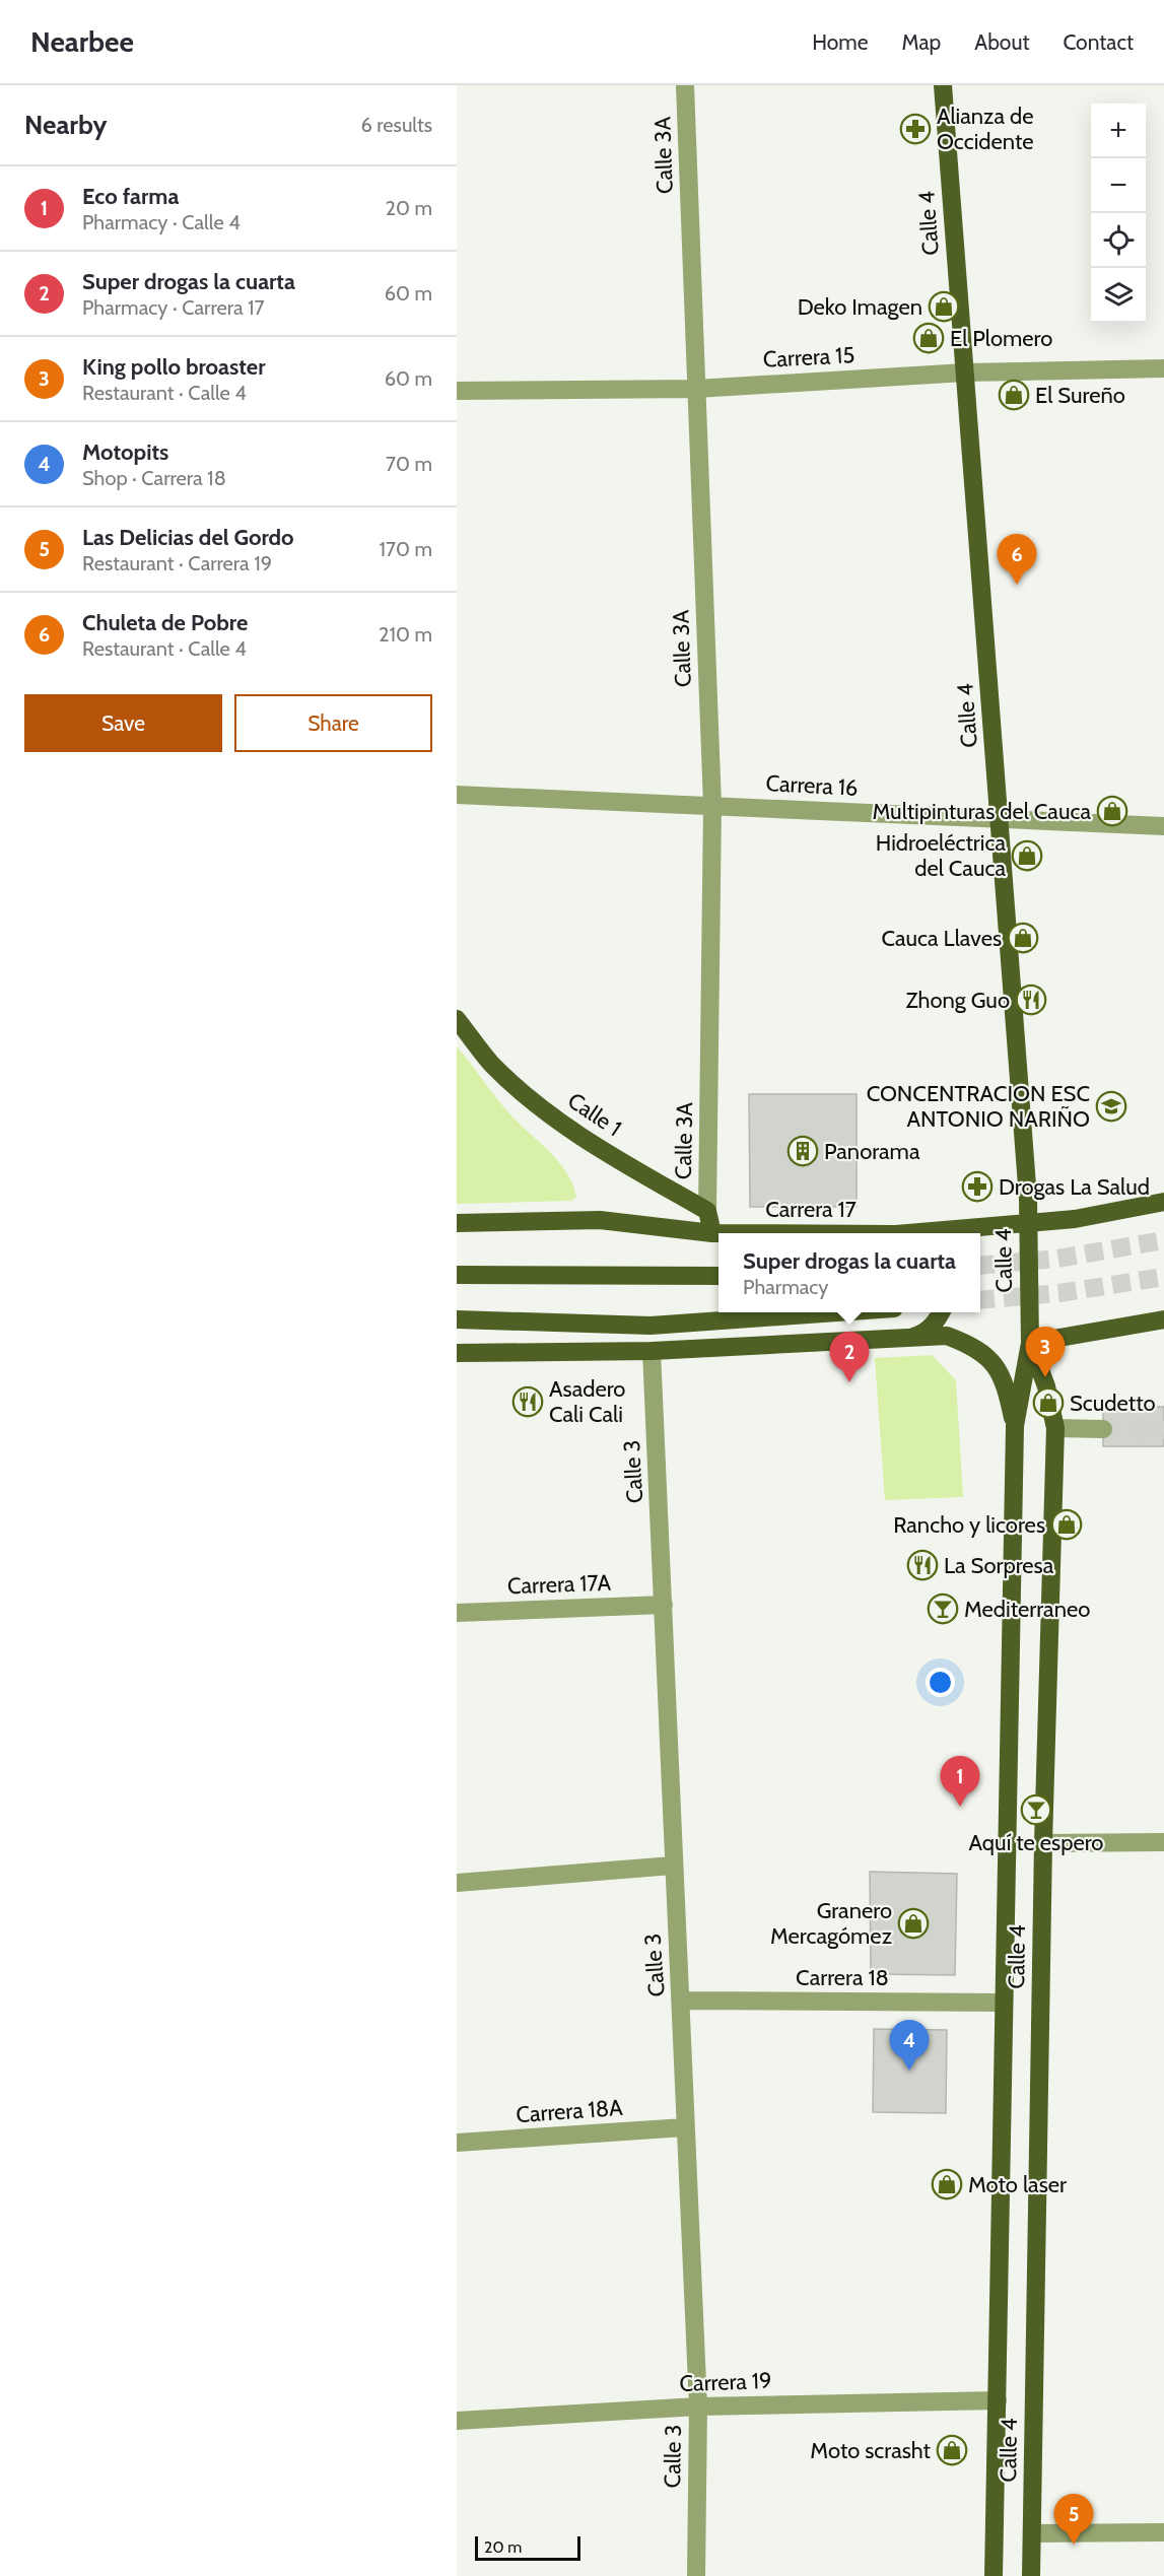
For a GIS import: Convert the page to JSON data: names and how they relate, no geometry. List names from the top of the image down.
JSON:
{
  "streets": {
    "main road": ["Calle 4", "Calle 1", "Carrera 17"],
    "street": [
      "Calle 3A",
      "Carrera 15",
      "Carrera 16",
      "Calle 3",
      "Carrera 17A",
      "Carrera 18",
      "Carrera 18A",
      "Carrera 19"
    ]
  },
  "crossings": [
    ["Calle 3A", "Carrera 15"],
    ["Calle 3A", "Carrera 16"],
    ["Calle 3A", "Calle 1"],
    ["Calle 4", "Carrera 15"],
    ["Calle 4", "Carrera 16"],
    ["Calle 4", "Carrera 17"],
    ["Calle 4", "Carrera 18"],
    ["Calle 4", "Carrera 19"],
    ["Calle 3", "Carrera 17A"],
    ["Calle 3", "Carrera 18"],
    ["Calle 3", "Carrera 18A"],
    ["Calle 3", "Carrera 19"]
  ],
  "places": {
    "pharmacy": ["Alianza de Occidente", "Drogas La Salud"],
    "shop": [
      "Deko Imagen",
      "El Plomero",
      "El Sureño",
      "Multipinturas del Cauca",
      "Hidroeléctrica del Cauca",
      "Cauca Llaves",
      "Scudetto",
      "Rancho y licores",
      "Granero Mercagómez",
      "Moto laser",
      "Moto scrasht"
    ],
    "restaurant": ["Zhong Guo", "Asadero Cali Cali", "La Sorpresa"],
    "school or university": ["CONCENTRACION ESC ANTONIO NARIÑO"],
    "building": ["Panorama"],
    "bar": ["Mediterraneo", "Aquí te espero"]
  },
  "scale_bar": "20 m",
  "page": {
    "header": "Nearbee",
    "nav": [
      "Home",
      "Map",
      "About",
      "Contact"
    ],
    "heading": ["Nearby", "6 results"],
    "map_buttons": ["+", "−"],
    "list": [
      {
        "mark": "1",
        "name": "Eco farma",
        "note": "Pharmacy · Calle 4",
        "value": "20 m"
      },
      {
        "mark": "2",
        "name": "Super drogas la cuarta",
        "note": "Pharmacy · Carrera 17",
        "value": "60 m"
      },
      {
        "mark": "3",
        "name": "King pollo broaster",
        "note": "Restaurant · Calle 4",
        "value": "60 m"
      },
      {
        "mark": "4",
        "name": "Motopits",
        "note": "Shop · Carrera 18",
        "value": "70 m"
      },
      {
        "mark": "5",
        "name": "Las Delicias del Gordo",
        "note": "Restaurant · Carrera 19",
        "value": "170 m"
      },
      {
        "mark": "6",
        "name": "Chuleta de Pobre",
        "note": "Restaurant · Calle 4",
        "value": "210 m"
      }
    ],
    "pins": [
      "6",
      "3",
      "2",
      "1",
      "4",
      "5"
    ],
    "buttons": ["Save", "Share"],
    "popup": ["Super drogas la cuarta", "Pharmacy"],
    "scale": "20 m"
  }
}
